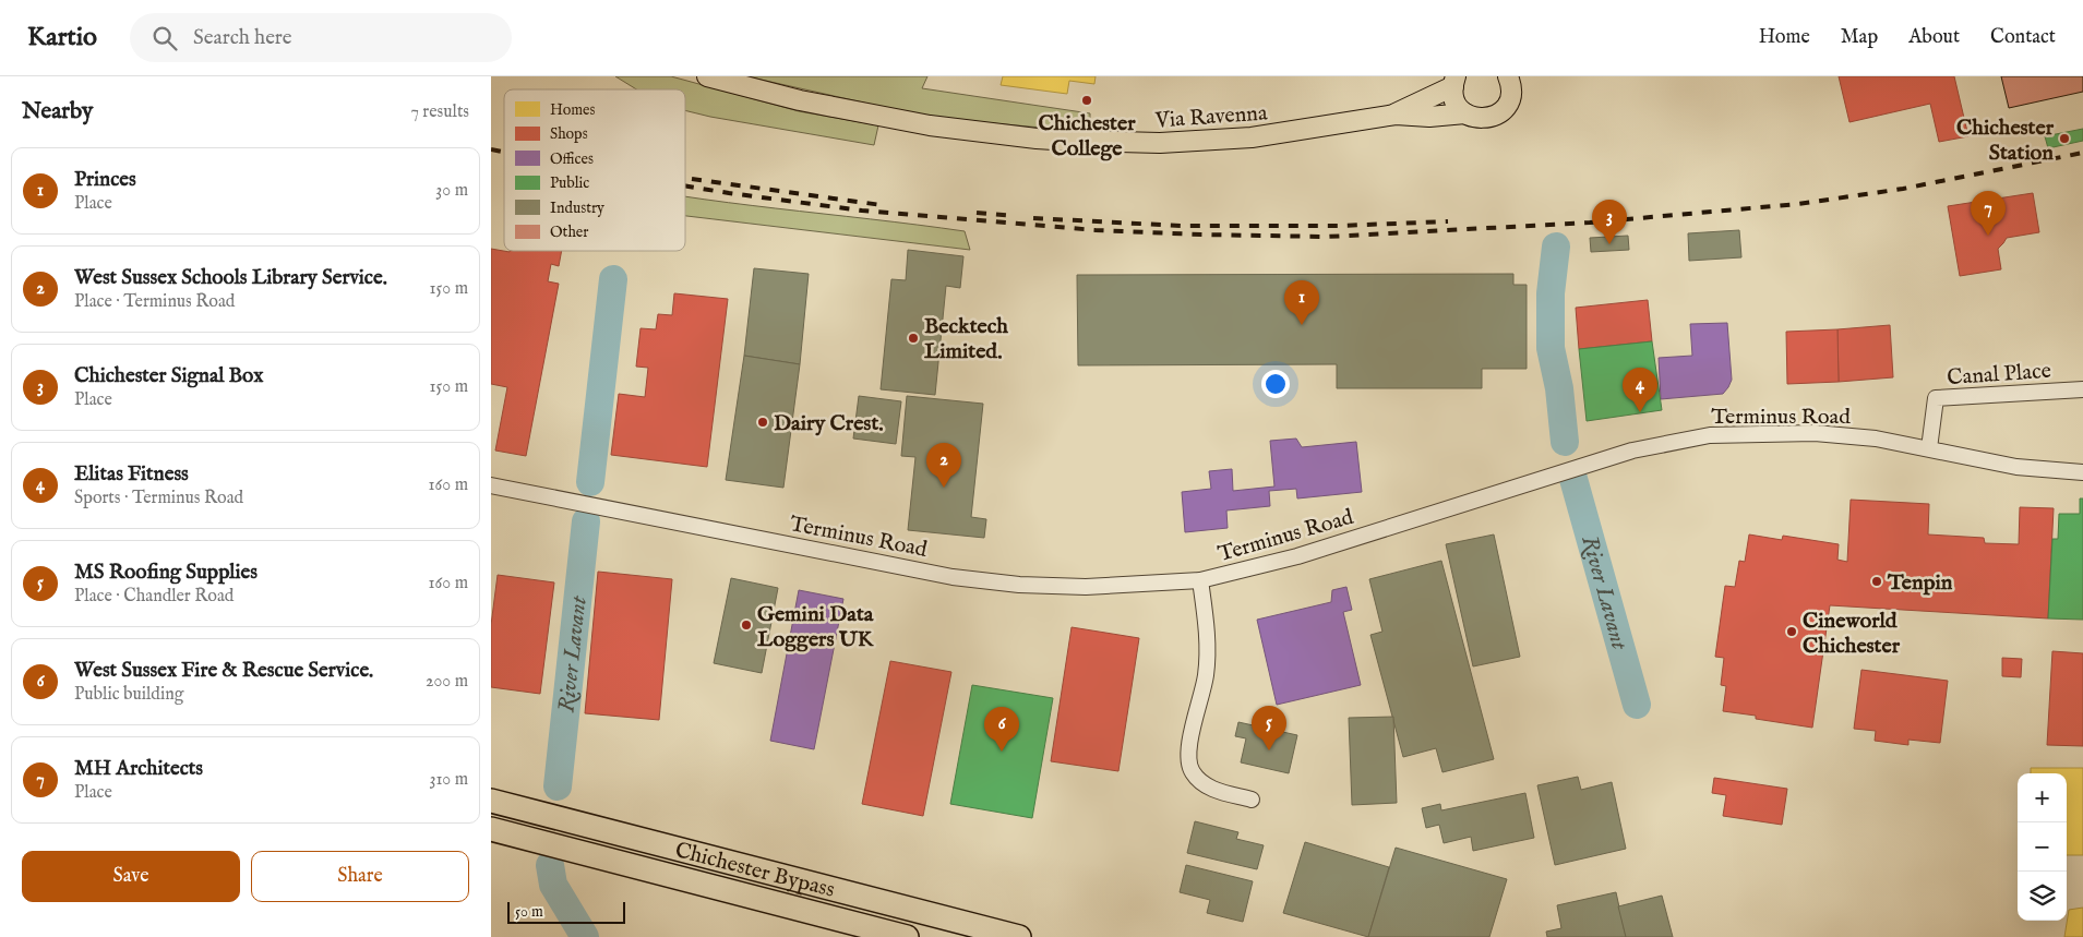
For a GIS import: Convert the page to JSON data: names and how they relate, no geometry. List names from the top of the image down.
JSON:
{
  "streets": {
    "highway": ["Chichester Bypass"],
    "main road": ["Via Ravenna"],
    "street": ["Canal Place", "Terminus Road"]
  },
  "crossings": [
    ["Canal Place", "Terminus Road"]
  ],
  "water": ["River Lavant"],
  "places": [
    "Chichester College",
    "Chichester Station",
    "Becktech Limited.",
    "Dairy Crest.",
    "Tenpin",
    "Gemini Data Loggers UK",
    "Cineworld Chichester"
  ],
  "legend": [
    "Homes",
    "Shops",
    "Offices",
    "Public",
    "Industry",
    "Other"
  ],
  "scale_bar": "50 m",
  "page": {
    "header": "Kartio",
    "search": "Search here",
    "nav": [
      "Home",
      "Map",
      "About",
      "Contact"
    ],
    "heading": ["Nearby", "7 results"],
    "list": [
      {
        "mark": "1",
        "name": "Princes",
        "note": "Place",
        "value": "30 m"
      },
      {
        "mark": "2",
        "name": "West Sussex Schools Library Service.",
        "note": "Place · Terminus Road",
        "value": "150 m"
      },
      {
        "mark": "3",
        "name": "Chichester Signal Box",
        "note": "Place",
        "value": "150 m"
      },
      {
        "mark": "4",
        "name": "Elitas Fitness",
        "note": "Sports · Terminus Road",
        "value": "160 m"
      },
      {
        "mark": "5",
        "name": "MS Roofing Supplies",
        "note": "Place · Chandler Road",
        "value": "160 m"
      },
      {
        "mark": "6",
        "name": "West Sussex Fire & Rescue Service.",
        "note": "Public building",
        "value": "200 m"
      },
      {
        "mark": "7",
        "name": "MH Architects",
        "note": "Place",
        "value": "310 m"
      }
    ],
    "pins": [
      "7",
      "3",
      "1",
      "4",
      "2",
      "5",
      "6"
    ],
    "map_buttons": ["+", "−"],
    "buttons": ["Save", "Share"],
    "scale": "50 m"
  }
}
